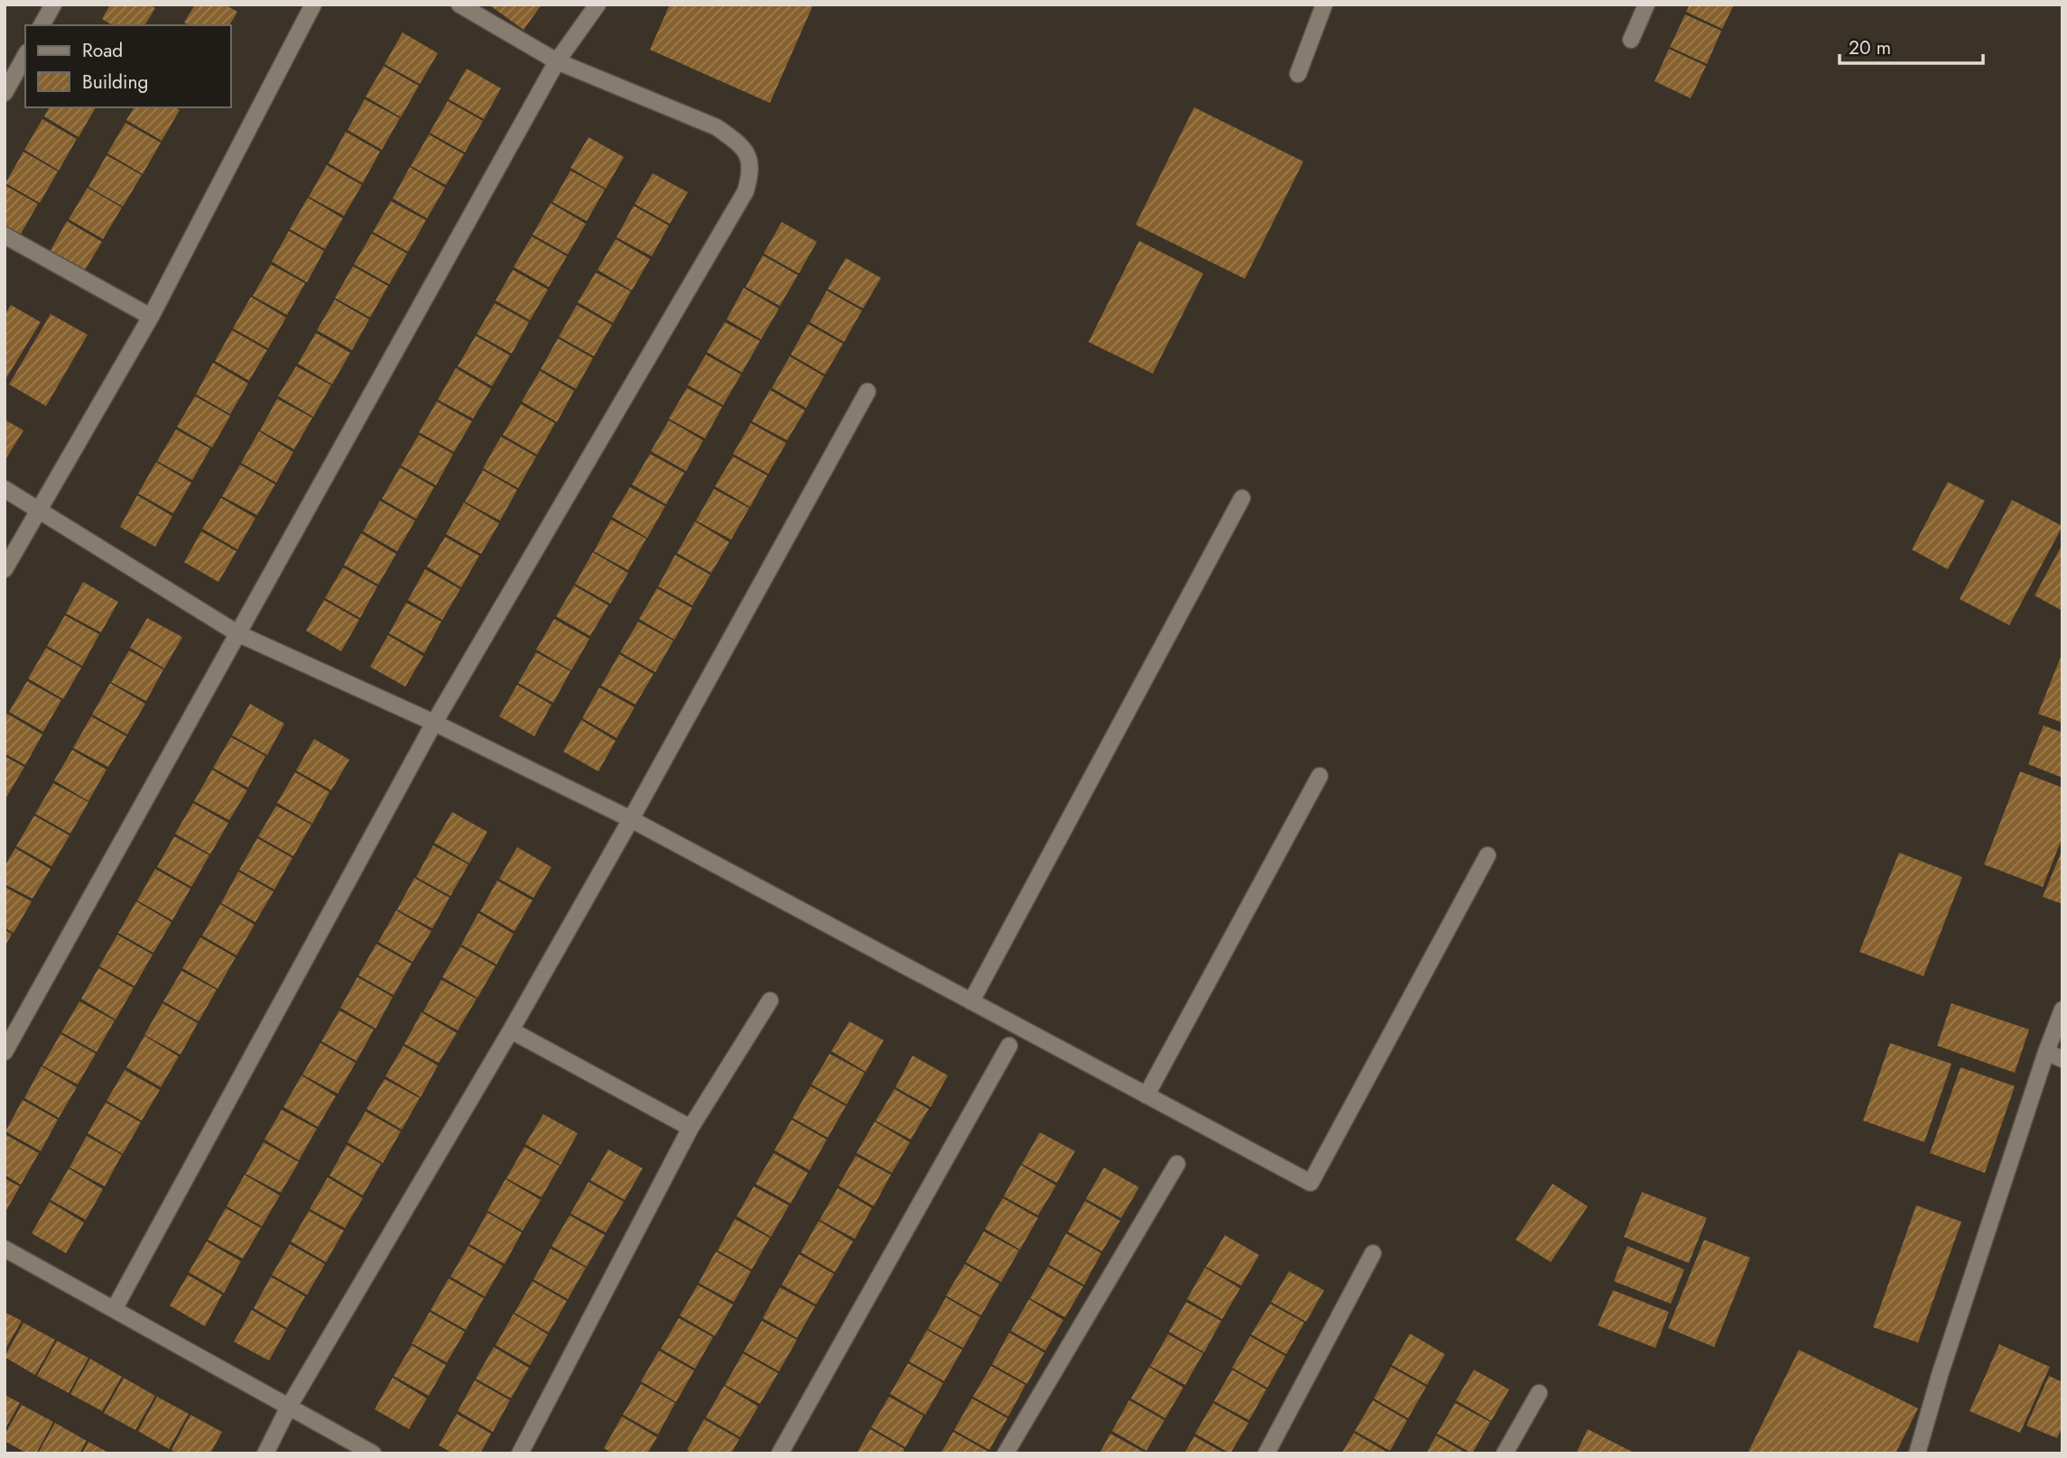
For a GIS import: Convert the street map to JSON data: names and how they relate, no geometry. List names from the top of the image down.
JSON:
{
  "legend": ["Road", "Building"],
  "scale_bar": "20 m"
}
